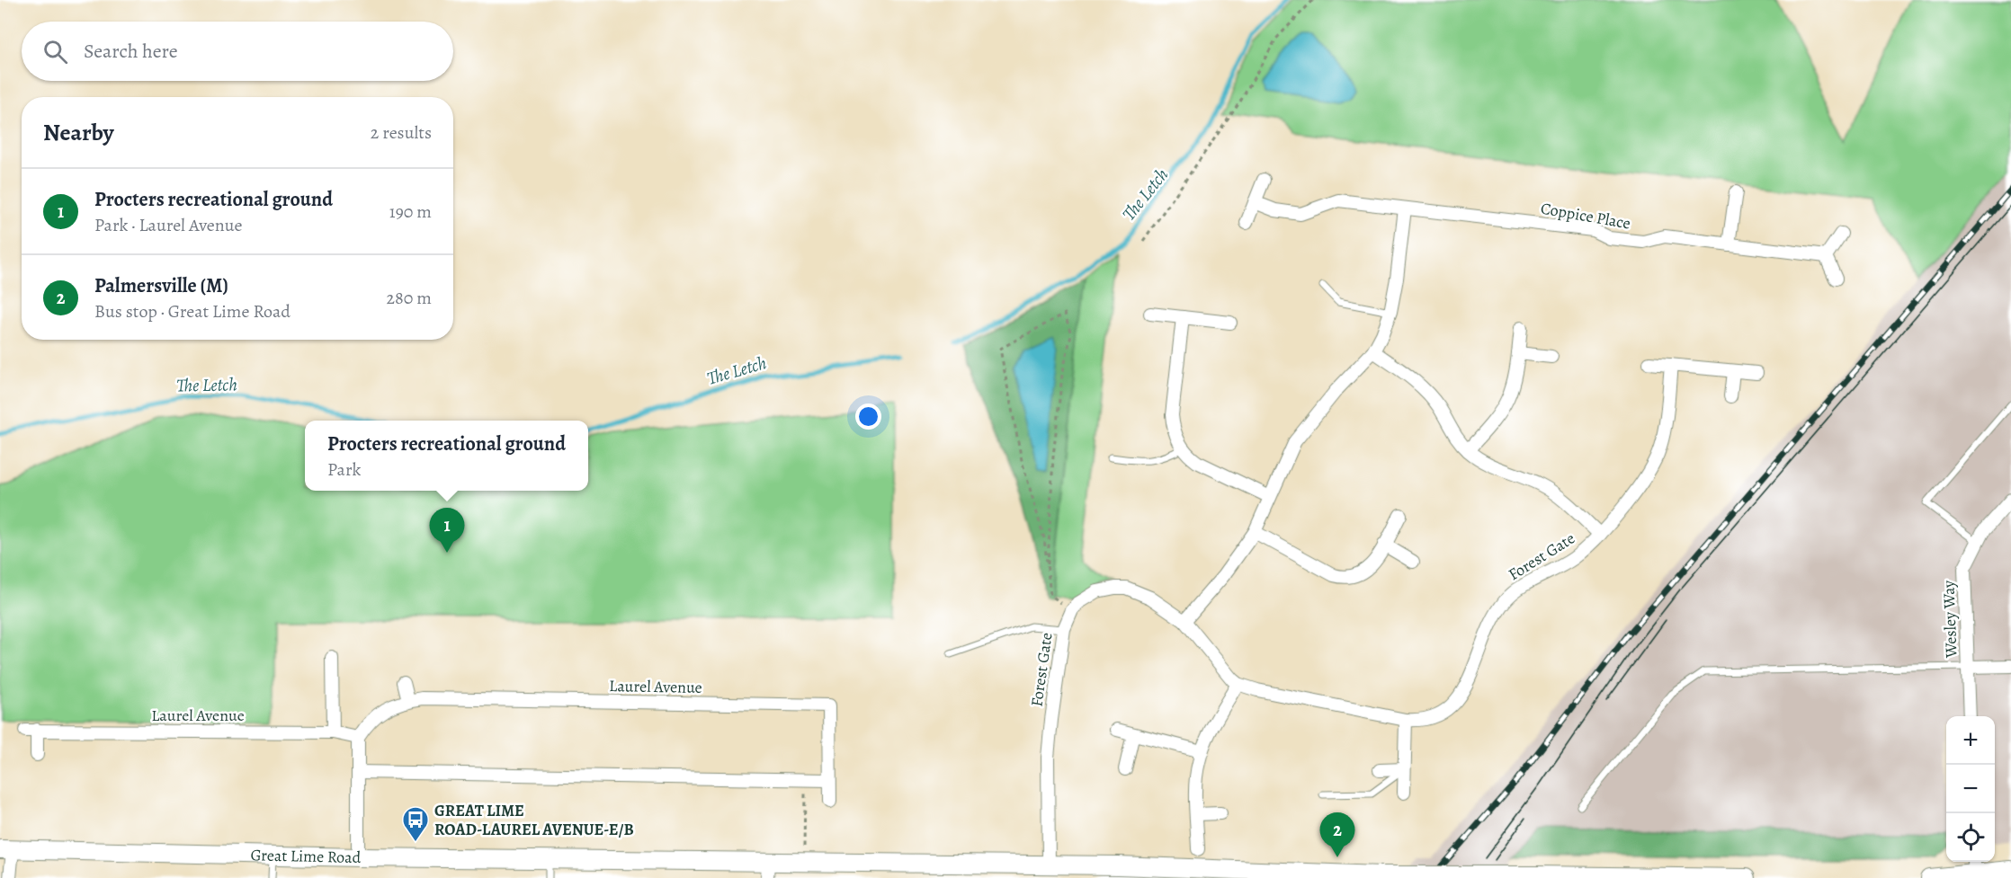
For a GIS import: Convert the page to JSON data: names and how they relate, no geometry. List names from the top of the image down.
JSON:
{
  "streets": {
    "main road": ["Great Lime Road"],
    "street": [
      "Coppice Place",
      "Forest Gate",
      "Wesley Way",
      "Laurel Avenue"
    ]
  },
  "crossings": [
    ["Forest Gate", "Great Lime Road"]
  ],
  "water": ["The Letch"],
  "places": {
    "bus stop": ["GREAT LIME ROAD-LAUREL AVENUE-E/B"]
  },
  "page": {
    "search": "Search here",
    "heading": ["Nearby", "2 results"],
    "list": [
      {
        "mark": "1",
        "name": "Procters recreational ground",
        "note": "Park · Laurel Avenue",
        "value": "190 m"
      },
      {
        "mark": "2",
        "name": "Palmersville (M)",
        "note": "Bus stop · Great Lime Road",
        "value": "280 m"
      }
    ],
    "popup": ["Procters recreational ground", "Park"],
    "pins": ["1", "2"],
    "map_buttons": ["+", "−"]
  }
}
